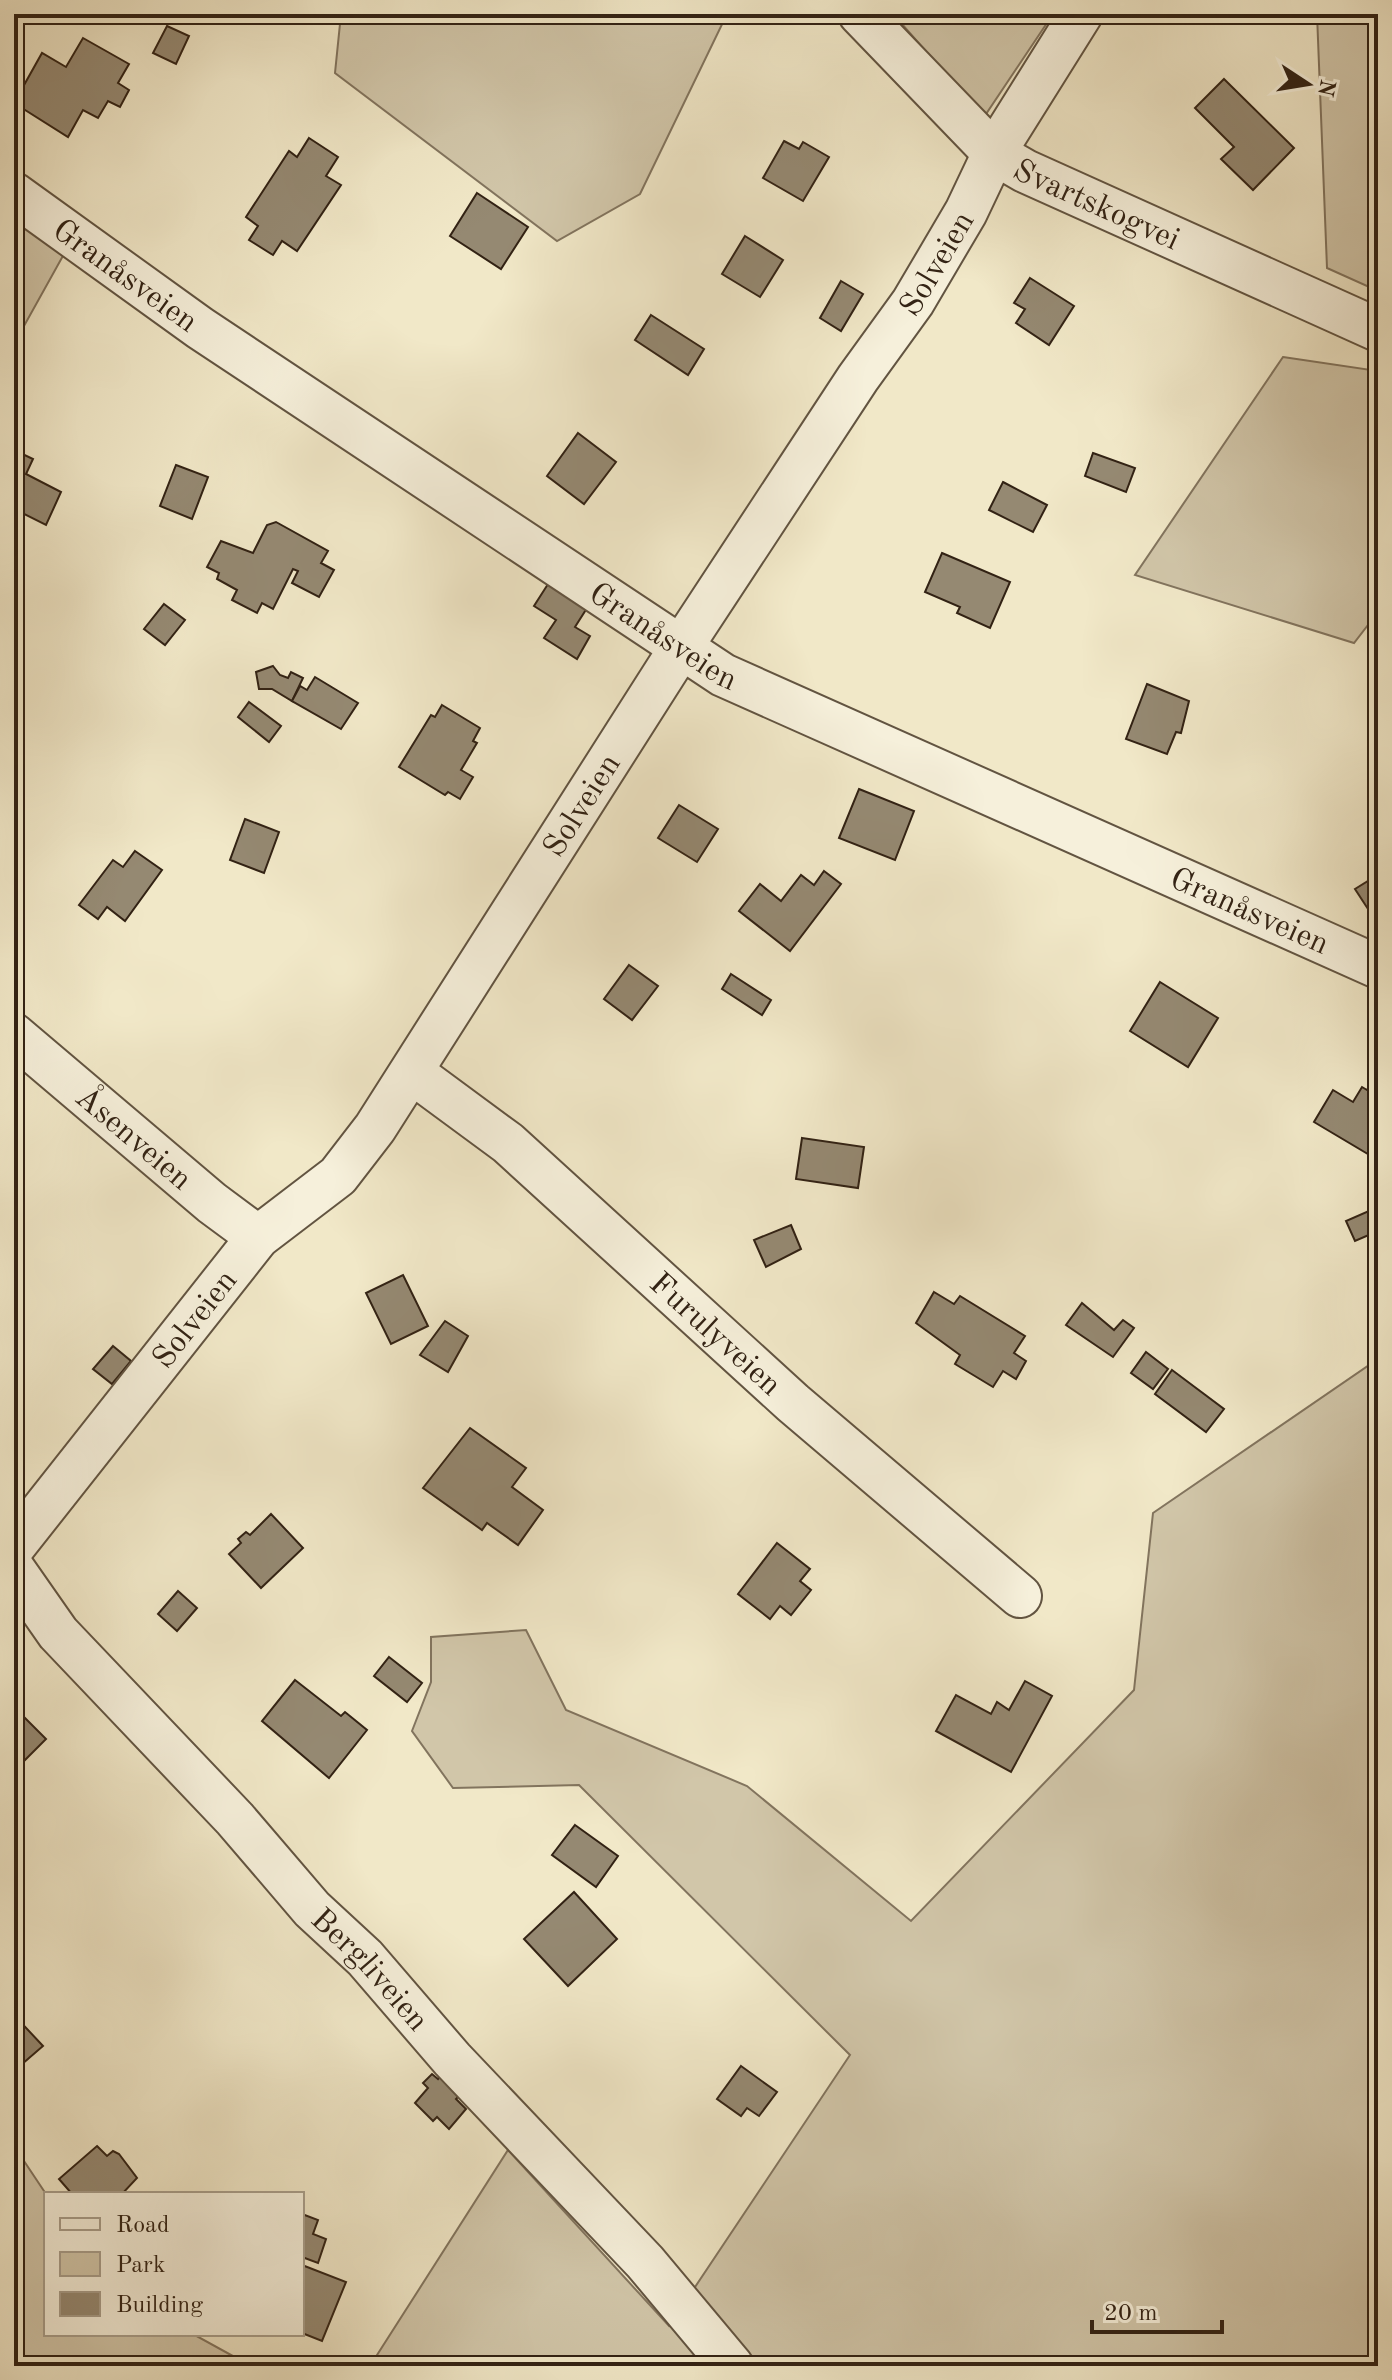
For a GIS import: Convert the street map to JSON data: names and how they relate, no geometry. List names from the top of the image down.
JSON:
{
  "streets": {
    "street": [
      "Svartskogvei",
      "Solveien",
      "Granåsveien",
      "Åsenveien",
      "Furulyveien",
      "Bergliveien"
    ]
  },
  "crossings": [
    ["Svartskogvei", "Solveien"],
    ["Solveien", "Granåsveien"],
    ["Solveien", "Åsenveien"],
    ["Solveien", "Furulyveien"]
  ],
  "legend": ["Road", "Park", "Building"],
  "scale_bar": "20 m",
  "north": "right"
}
